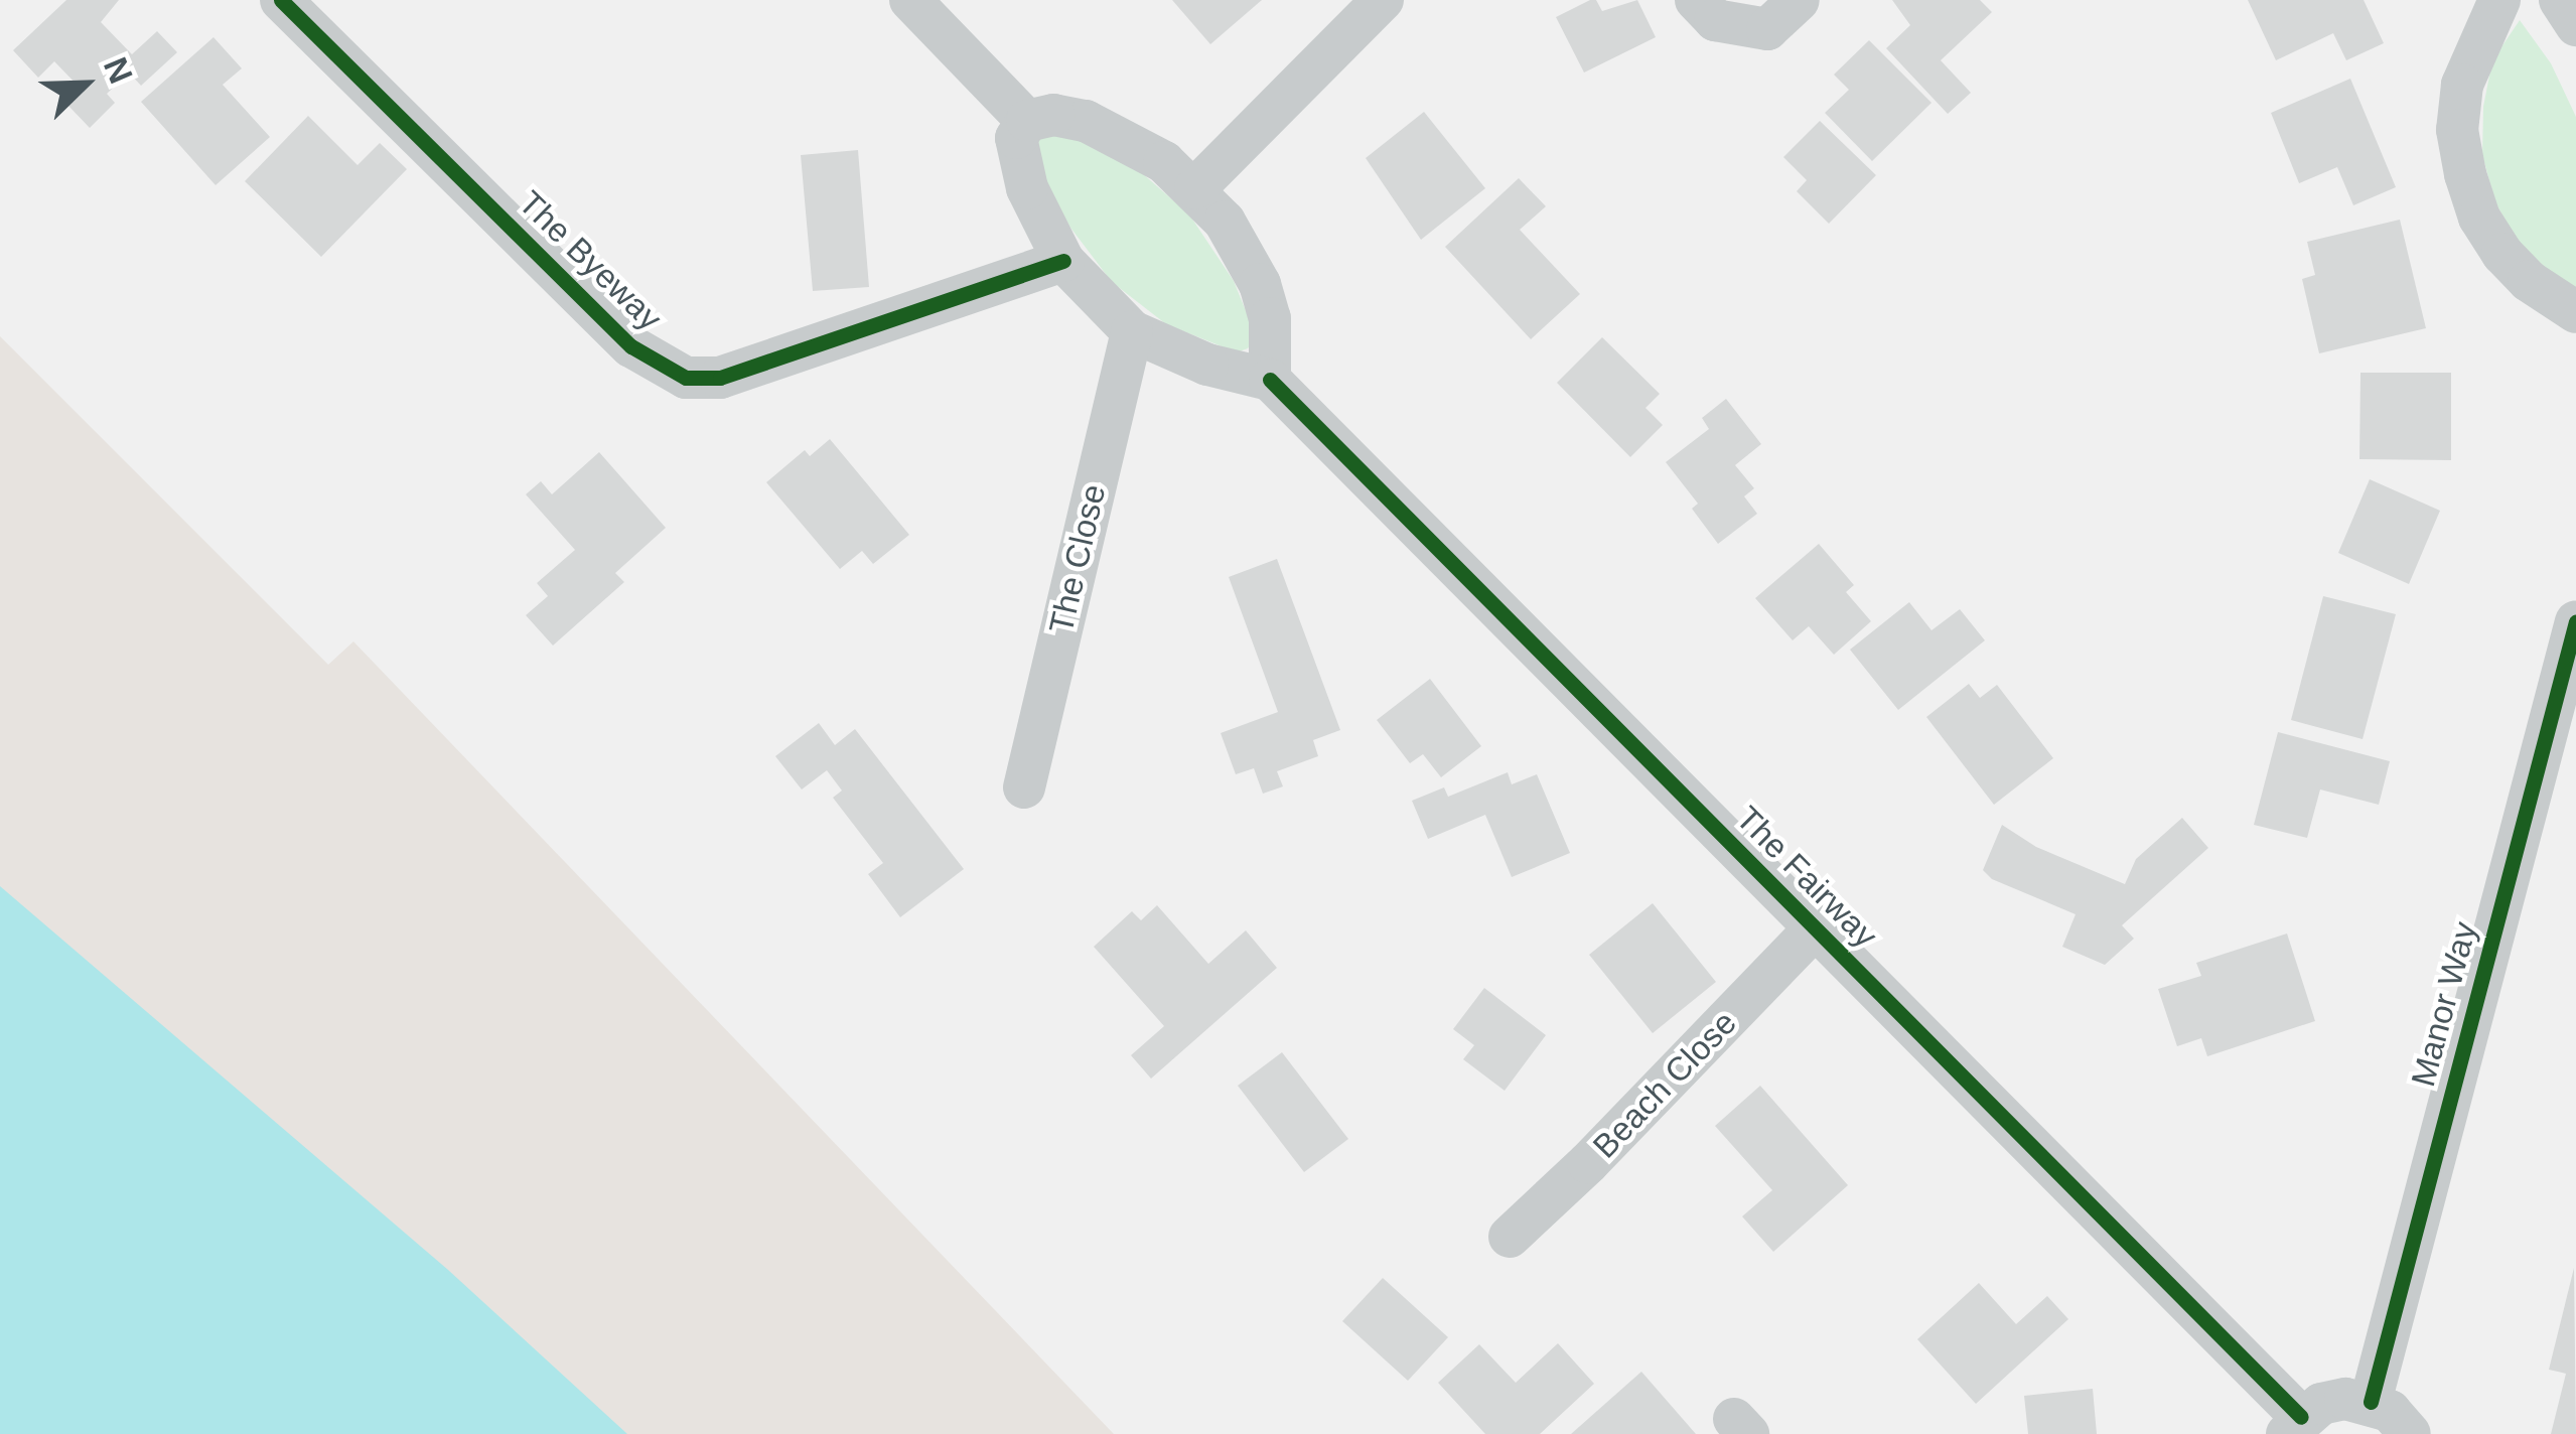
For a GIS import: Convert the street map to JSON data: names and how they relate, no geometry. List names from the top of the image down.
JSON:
{
  "streets": {
    "street": [
      "The Byeway",
      "The Close",
      "The Fairway",
      "Manor Way",
      "Beach Close"
    ]
  },
  "crossings": [
    ["The Fairway", "Beach Close"]
  ],
  "north": "top right"
}
